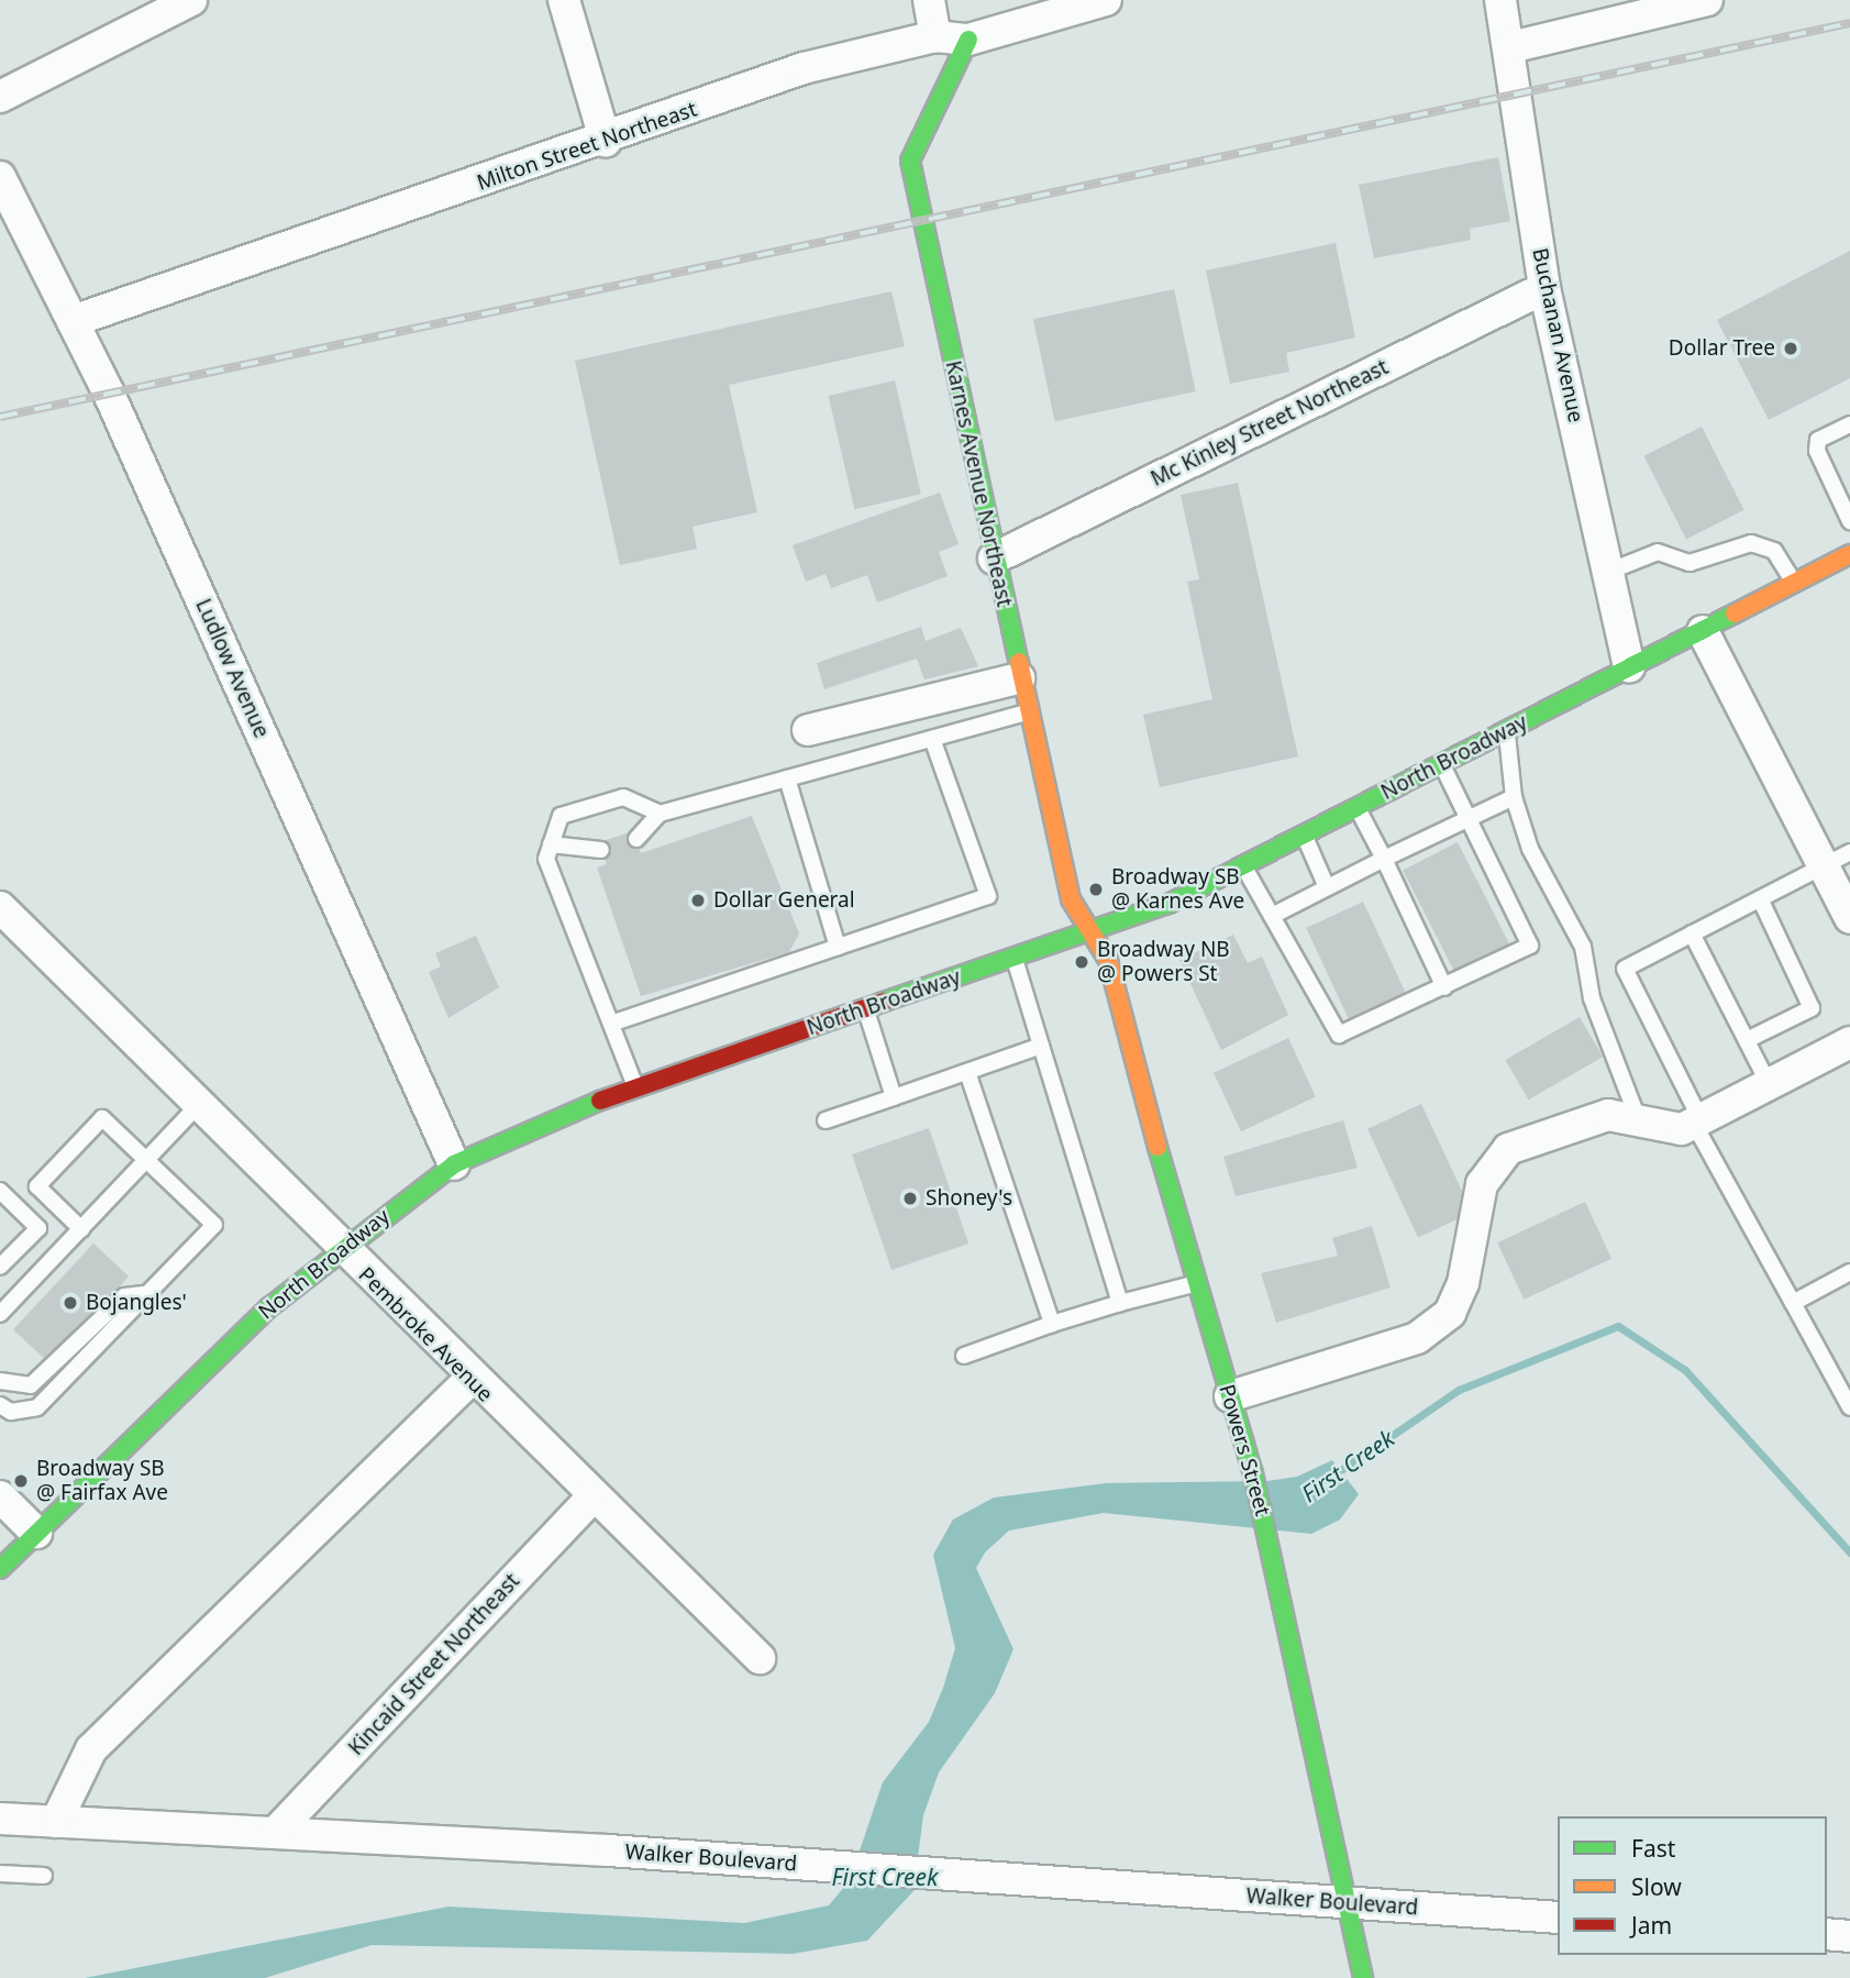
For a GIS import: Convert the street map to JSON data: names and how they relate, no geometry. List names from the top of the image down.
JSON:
{
  "streets": {
    "main road": ["Karnes Avenue Northeast", "North Broadway", "Powers Street"],
    "street": [
      "Milton Street Northeast",
      "Buchanan Avenue",
      "Mc Kinley Street Northeast",
      "Ludlow Avenue",
      "Pembroke Avenue",
      "Kincaid Street Northeast",
      "Walker Boulevard"
    ]
  },
  "crossings": [
    ["Milton Street Northeast", "Karnes Avenue Northeast"],
    ["Milton Street Northeast", "Ludlow Avenue"],
    ["Buchanan Avenue", "Mc Kinley Street Northeast"],
    ["Buchanan Avenue", "North Broadway"],
    ["Mc Kinley Street Northeast", "Karnes Avenue Northeast"],
    ["Karnes Avenue Northeast", "North Broadway"],
    ["Karnes Avenue Northeast", "Powers Street"],
    ["Ludlow Avenue", "North Broadway"],
    ["North Broadway", "Pembroke Avenue"],
    ["North Broadway", "Powers Street"],
    ["Pembroke Avenue", "Kincaid Street Northeast"],
    ["Powers Street", "Walker Boulevard"],
    ["Kincaid Street Northeast", "Walker Boulevard"]
  ],
  "water": ["First Creek"],
  "places": [
    "Dollar Tree",
    "Broadway SB @ Karnes Ave",
    "Dollar General",
    "Broadway NB @ Powers St",
    "Shoney's",
    "Bojangles'",
    "Broadway SB @ Fairfax Ave"
  ],
  "legend": ["Fast", "Slow", "Jam"]
}
